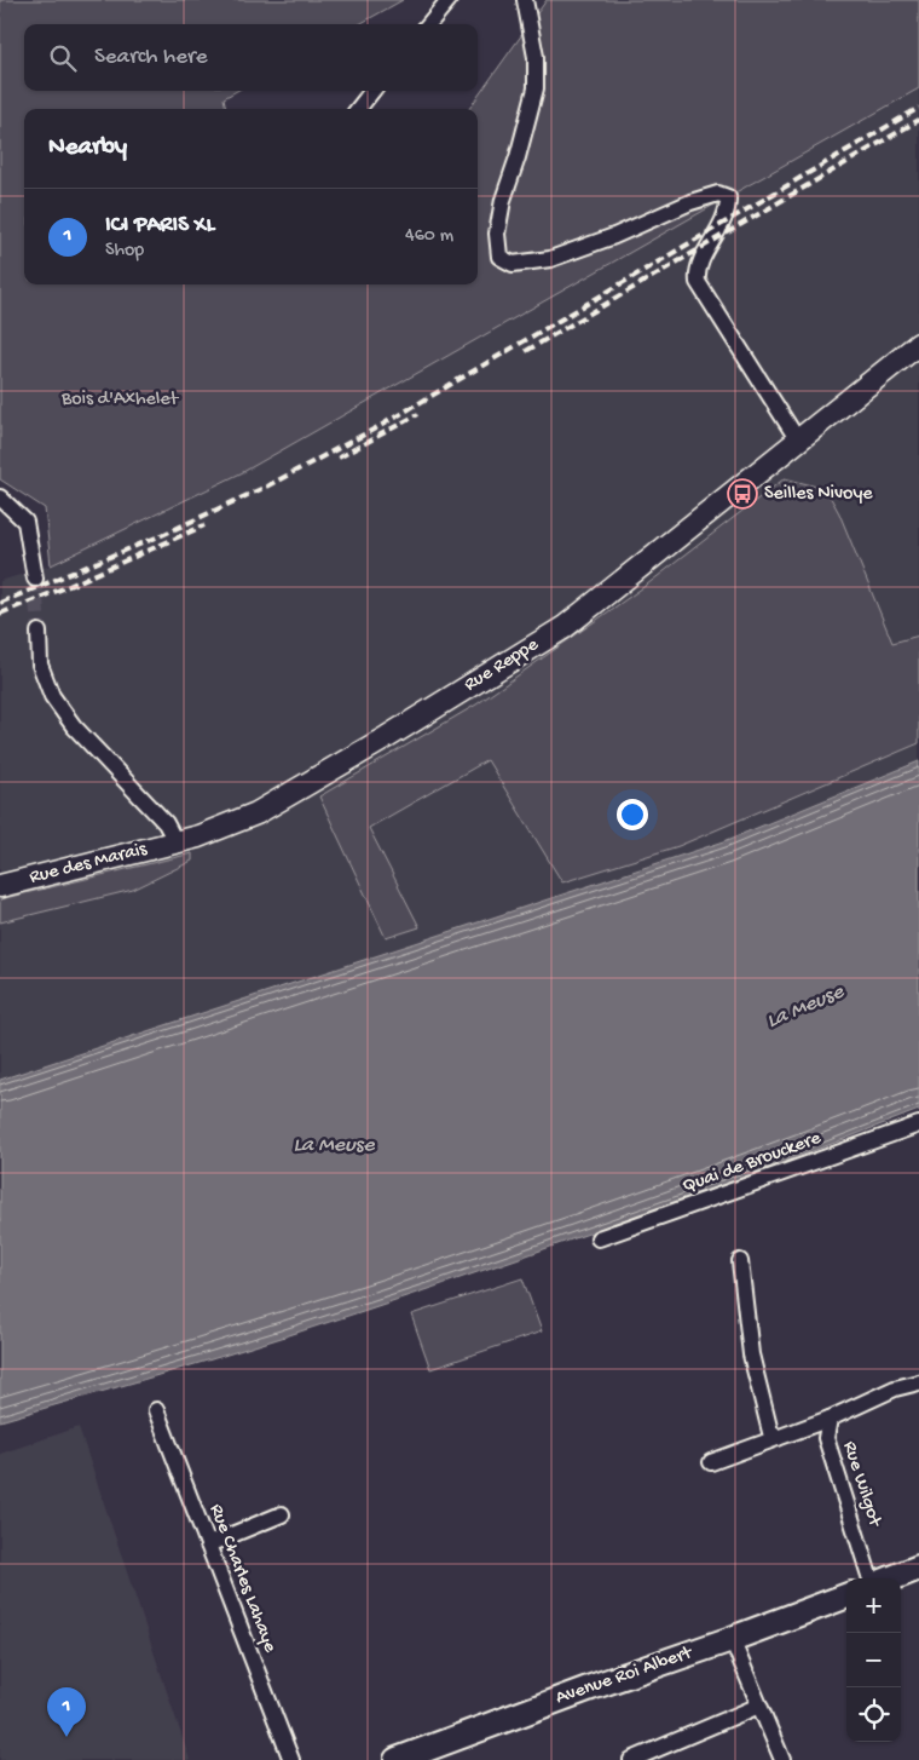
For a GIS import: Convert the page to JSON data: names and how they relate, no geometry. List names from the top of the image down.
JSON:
{
  "streets": {
    "main road": ["Rue Reppe", "Rue des Marais", "Avenue Roi Albert"],
    "street": ["Quai de Brouckere", "Rue Wilgot", "Rue Charles Lahaye"]
  },
  "crossings": [
    ["Rue Reppe", "Rue des Marais"]
  ],
  "water": ["La Meuse"],
  "parks": ["Bois d'Axhelet"],
  "places": {
    "bus stop": ["Seilles Nivoye"]
  },
  "page": {
    "search": "Search here",
    "heading": "Nearby",
    "list": [
      {
        "mark": "1",
        "name": "ICI PARIS XL",
        "note": "Shop",
        "value": "460 m"
      }
    ],
    "map_buttons": ["+", "−"],
    "pins": "1"
  }
}
